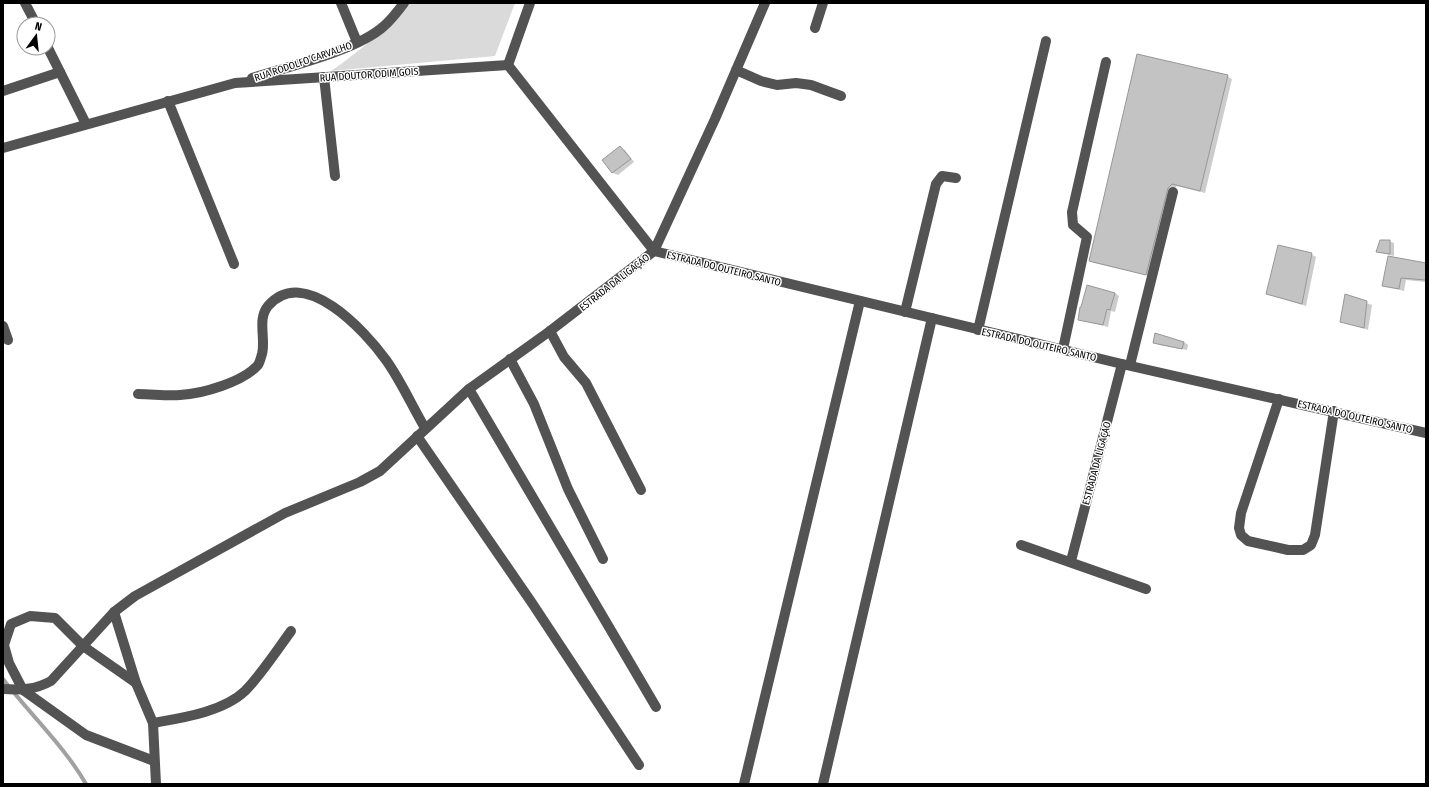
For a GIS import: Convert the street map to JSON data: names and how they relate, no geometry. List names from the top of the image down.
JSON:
{
  "streets": {
    "street": [
      "RUA RODOLFO CARVALHO",
      "RUA DOUTOR ODIM GOIS",
      "ESTRADA DO OUTEIRO SANTO",
      "ESTRADA DA LIGAÇÃO"
    ]
  },
  "crossings": [
    ["RUA RODOLFO CARVALHO", "RUA DOUTOR ODIM GOIS"],
    ["ESTRADA DO OUTEIRO SANTO", "ESTRADA DA LIGAÇÃO"]
  ],
  "north": "top"
}
